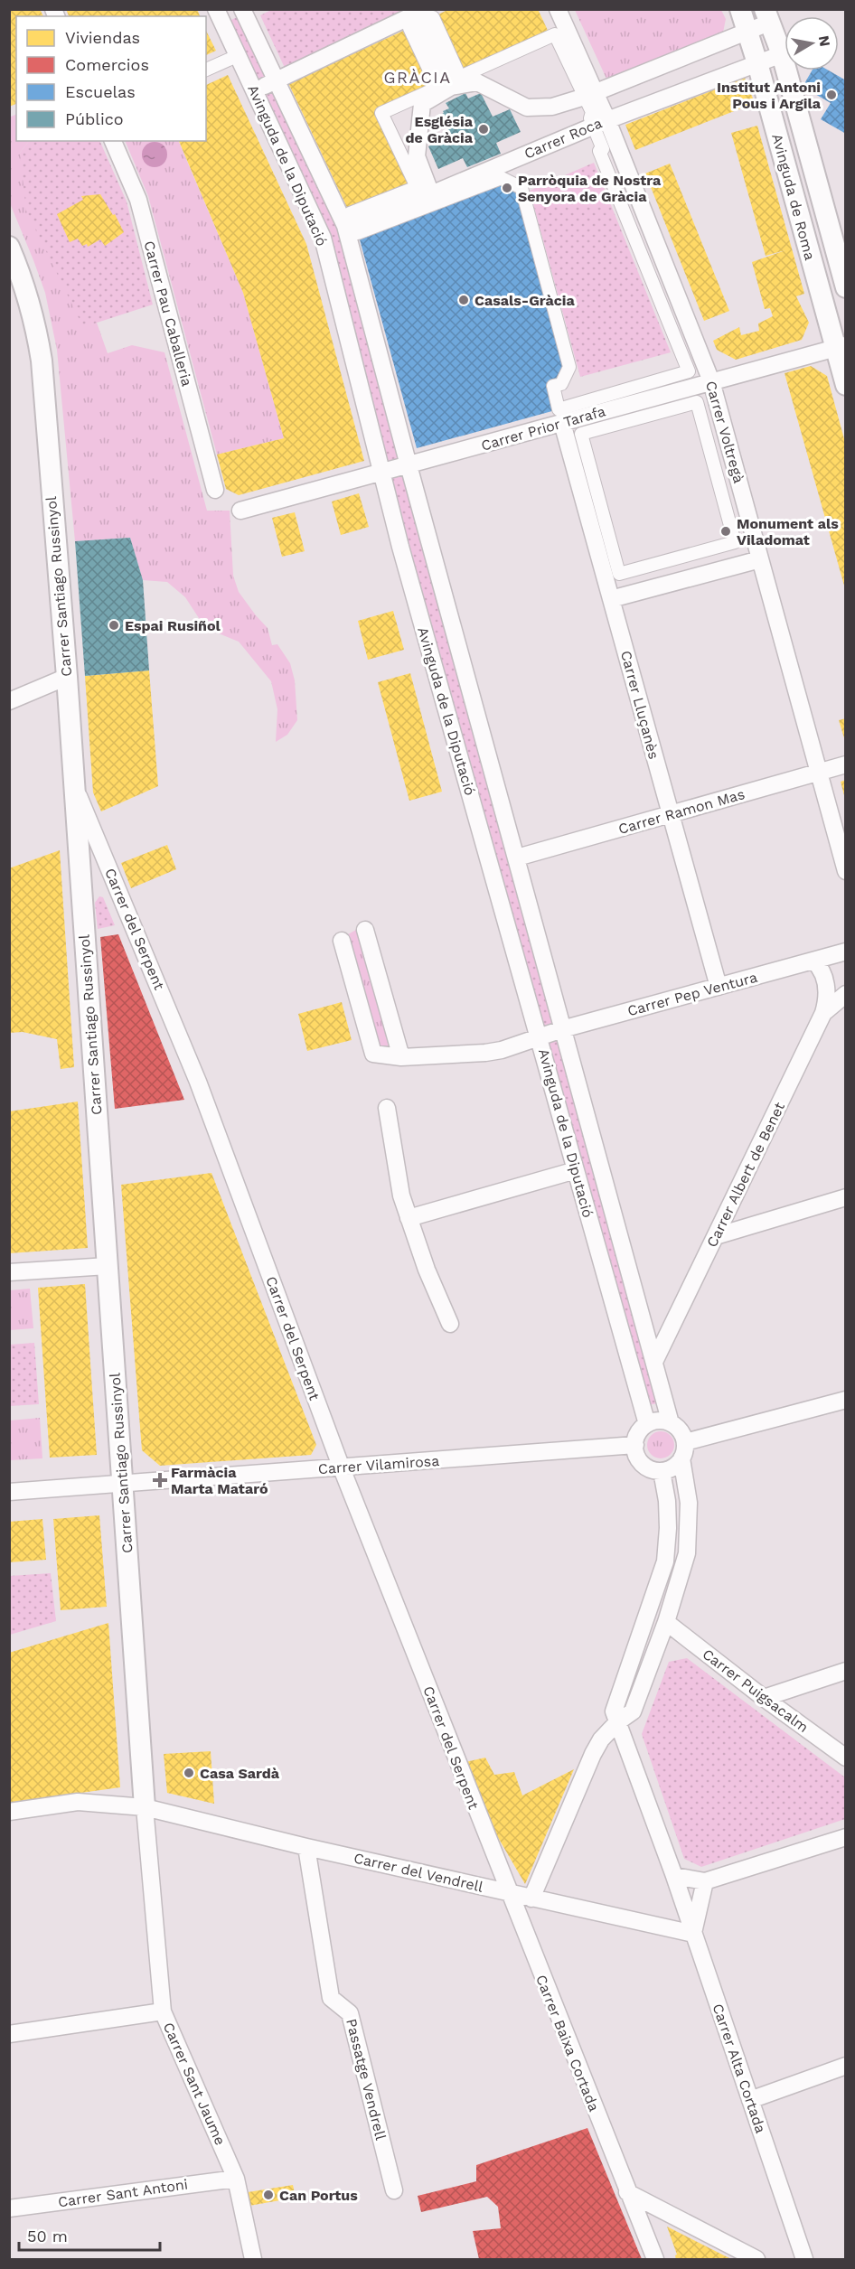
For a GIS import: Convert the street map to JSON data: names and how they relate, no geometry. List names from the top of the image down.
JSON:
{
  "streets": {
    "street": [
      "Carrer Roca",
      "Avinguda de la Diputació",
      "Avinguda de Roma",
      "Carrer Pau Caballeria",
      "Carrer Prior Tarafa",
      "Carrer Voltregà",
      "Carrer Santiago Russinyol",
      "Carrer Lluçanès",
      "Carrer Ramon Mas",
      "Carrer del Serpent",
      "Carrer Pep Ventura",
      "Carrer Albert de Benet",
      "Carrer Vilamirosa",
      "Carrer Puigsacalm",
      "Carrer del Vendrell",
      "Carrer Baixa Cortada",
      "Carrer Alta Cortada",
      "Passatge Vendrell",
      "Carrer Sant Jaume",
      "Carrer Sant Antoni"
    ]
  },
  "crossings": [
    ["Carrer Roca", "Avinguda de la Diputació"],
    ["Carrer Roca", "Avinguda de Roma"],
    ["Carrer Roca", "Carrer Voltregà"],
    ["Avinguda de la Diputació", "Carrer Prior Tarafa"],
    ["Avinguda de la Diputació", "Carrer Ramon Mas"],
    ["Avinguda de la Diputació", "Carrer Pep Ventura"],
    ["Avinguda de la Diputació", "Carrer Albert de Benet"],
    ["Avinguda de la Diputació", "Carrer Vilamirosa"],
    ["Avinguda de Roma", "Carrer Prior Tarafa"],
    ["Carrer Prior Tarafa", "Carrer Voltregà"],
    ["Carrer Prior Tarafa", "Carrer Lluçanès"],
    ["Carrer Voltregà", "Carrer Ramon Mas"],
    ["Carrer Santiago Russinyol", "Carrer del Serpent"],
    ["Carrer Santiago Russinyol", "Carrer Vilamirosa"],
    ["Carrer Santiago Russinyol", "Carrer del Vendrell"],
    ["Carrer Santiago Russinyol", "Carrer Sant Jaume"],
    ["Carrer Lluçanès", "Carrer Ramon Mas"],
    ["Carrer Lluçanès", "Carrer Pep Ventura"],
    ["Carrer del Serpent", "Carrer Vilamirosa"],
    ["Carrer del Serpent", "Carrer del Vendrell"],
    ["Carrer del Serpent", "Carrer Baixa Cortada"],
    ["Carrer del Vendrell", "Carrer Baixa Cortada"],
    ["Carrer del Vendrell", "Carrer Alta Cortada"],
    ["Carrer del Vendrell", "Passatge Vendrell"],
    ["Carrer del Vendrell", "Carrer Sant Jaume"],
    ["Carrer Sant Jaume", "Carrer Sant Antoni"]
  ],
  "districts": ["GRÀCIA"],
  "places": {
    "other": [
      "Institut Antoni Pous i Argila",
      "Església de Gràcia",
      "Parròquia de Nostra Senyora de Gràcia",
      "Casals-Gràcia",
      "Monument als Viladomat",
      "Espai Rusiñol",
      "Casa Sardà",
      "Can Portus"
    ],
    "health": ["Farmàcia Marta Mataró"]
  },
  "legend": [
    "Viviendas",
    "Comercios",
    "Escuelas",
    "Público"
  ],
  "scale_bar": "50 m",
  "north": "right"
}
